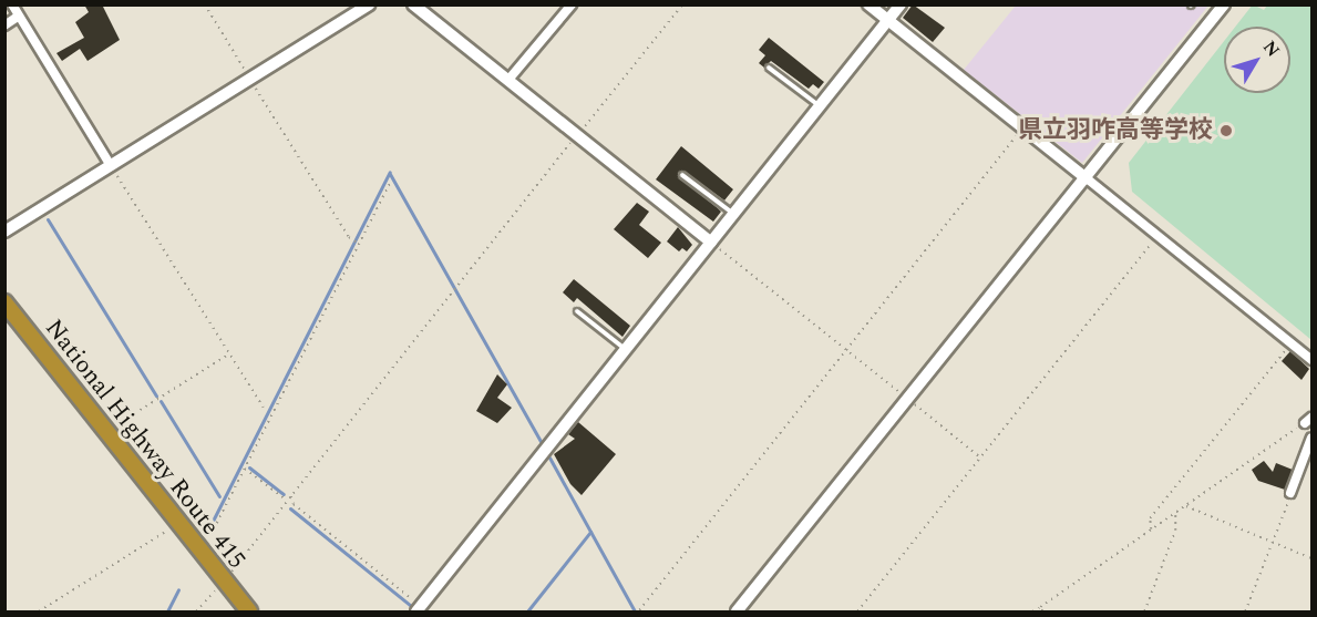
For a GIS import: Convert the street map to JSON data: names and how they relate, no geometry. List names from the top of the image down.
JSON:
{
  "streets": {
    "highway": ["National Highway Route 415"]
  },
  "places": ["県立羽咋高等学校"],
  "north": "top right"
}
